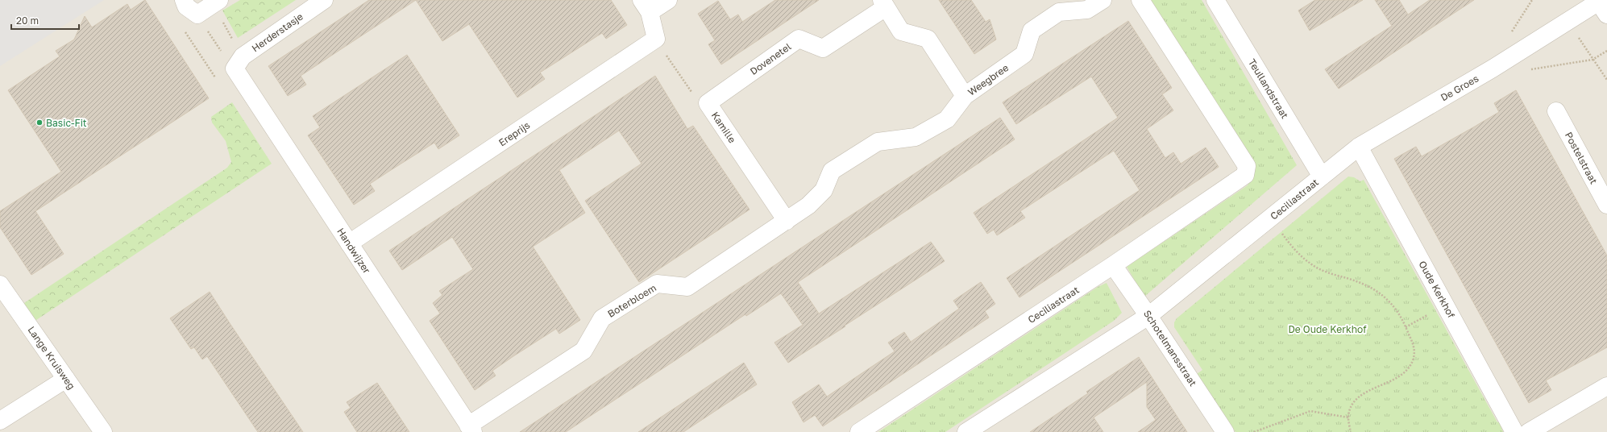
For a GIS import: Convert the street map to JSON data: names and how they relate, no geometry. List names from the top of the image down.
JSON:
{
  "streets": {
    "street": [
      "Herderstasje",
      "Dovenetel",
      "Weegbree",
      "De Groes",
      "Teullandstraat",
      "Kamille",
      "Ereprijs",
      "Postelstraat",
      "Ceciliastraat",
      "Handwijzer",
      "Oude Kerkhof",
      "Boterbloem",
      "Schotelmansstraat",
      "Lange Kruisweg"
    ]
  },
  "crossings": [
    ["Herderstasje", "Handwijzer"],
    ["Dovenetel", "Kamille"],
    ["Weegbree", "Kamille"],
    ["Weegbree", "Boterbloem"],
    ["De Groes", "Teullandstraat"],
    ["De Groes", "Ceciliastraat"],
    ["De Groes", "Oude Kerkhof"],
    ["Teullandstraat", "Ceciliastraat"],
    ["Kamille", "Ereprijs"],
    ["Ereprijs", "Handwijzer"],
    ["Ceciliastraat", "Schotelmansstraat"],
    ["Handwijzer", "Boterbloem"]
  ],
  "parks": ["De Oude Kerkhof"],
  "places": ["Basic-Fit"],
  "scale_bar": "20 m"
}
